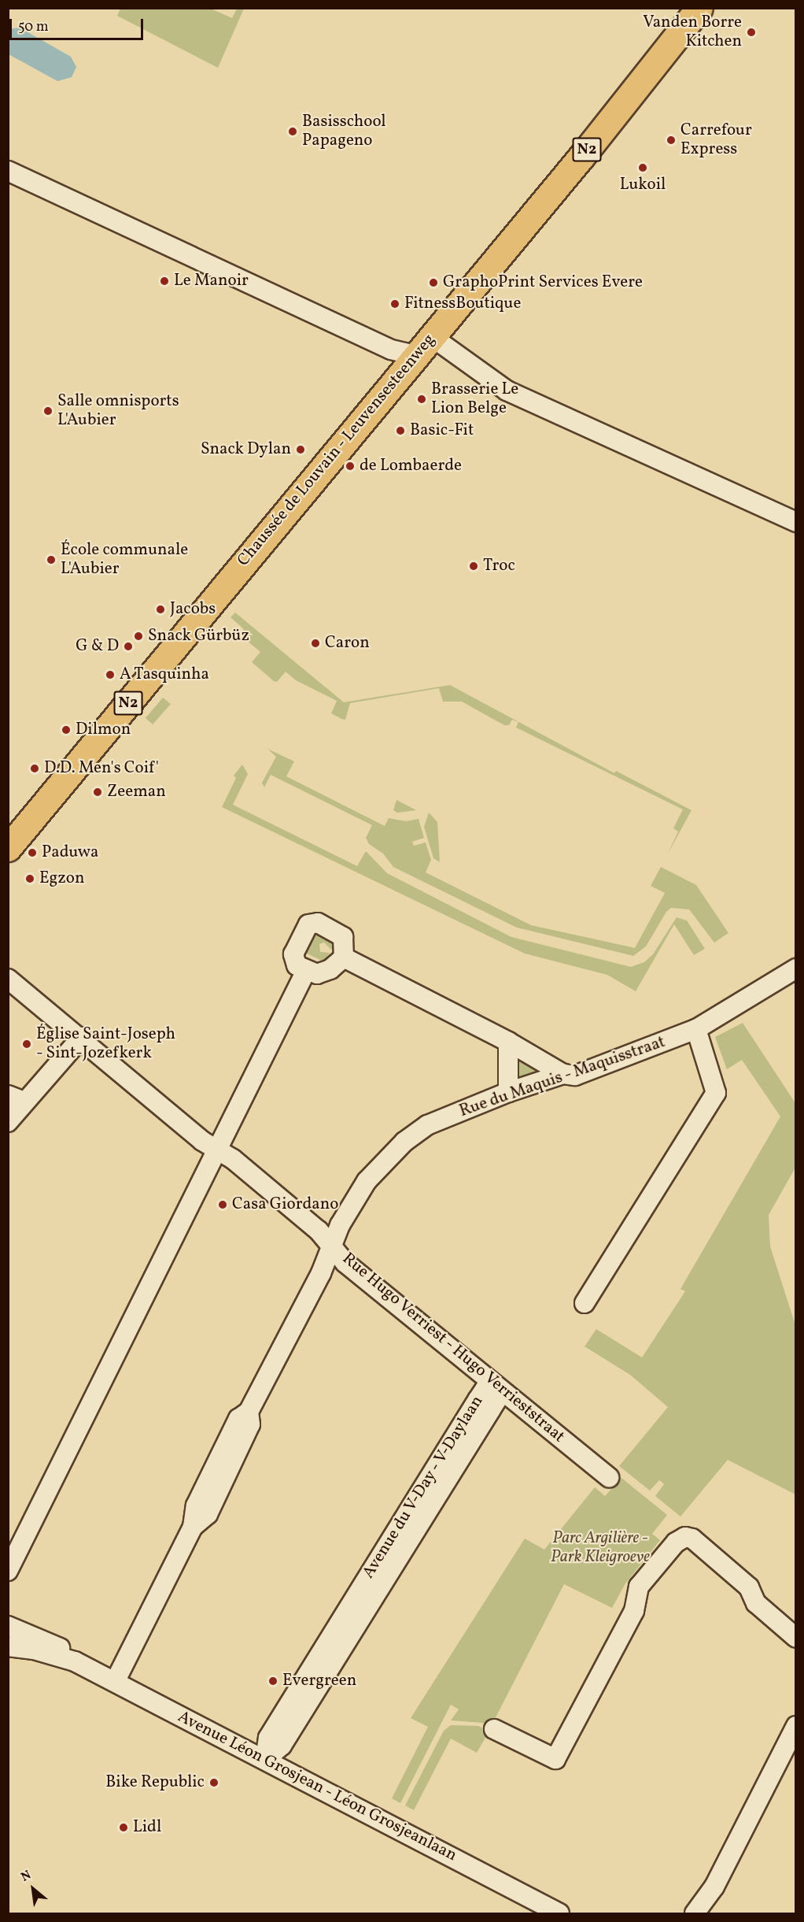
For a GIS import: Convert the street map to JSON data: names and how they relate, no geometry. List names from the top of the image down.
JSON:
{
  "streets": {
    "main road": ["N2", "Chaussée de Louvain - Leuvensesteenweg"],
    "street": [
      "Rue du Maquis - Maquisstraat",
      "Rue Hugo Verriest - Hugo Verrieststraat",
      "Avenue du V-Day - V-Daylaan",
      "Avenue Léon Grosjean - Léon Grosjeanlaan"
    ]
  },
  "crossings": [
    ["Rue du Maquis - Maquisstraat", "Rue Hugo Verriest - Hugo Verrieststraat"],
    ["Rue du Maquis - Maquisstraat", "Avenue Léon Grosjean - Léon Grosjeanlaan"],
    ["Rue Hugo Verriest - Hugo Verrieststraat", "Avenue du V-Day - V-Daylaan"],
    ["Avenue du V-Day - V-Daylaan", "Avenue Léon Grosjean - Léon Grosjeanlaan"]
  ],
  "parks": ["Parc Argilière - Park Kleigroeve"],
  "places": [
    "Vanden Borre Kitchen",
    "Basisschool Papageno",
    "Carrefour Express",
    "Lukoil",
    "Le Manoir",
    "GraphoPrint Services Evere",
    "FitnessBoutique",
    "Brasserie Le Lion Belge",
    "Salle omnisports L'Aubier",
    "Basic-Fit",
    "Snack Dylan",
    "de Lombaerde",
    "École communale L'Aubier",
    "Troc",
    "Jacobs",
    "Snack Gürbüz",
    "Caron",
    "G & D",
    "A Tasquinha",
    "Dilmon",
    "D.D. Men's Coif'",
    "Zeeman",
    "Paduwa",
    "Egzon",
    "Église Saint-Joseph - Sint-Jozefkerk",
    "Casa Giordano",
    "Evergreen",
    "Bike Republic",
    "Lidl"
  ],
  "scale_bar": "50 m",
  "north": "top left"
}
